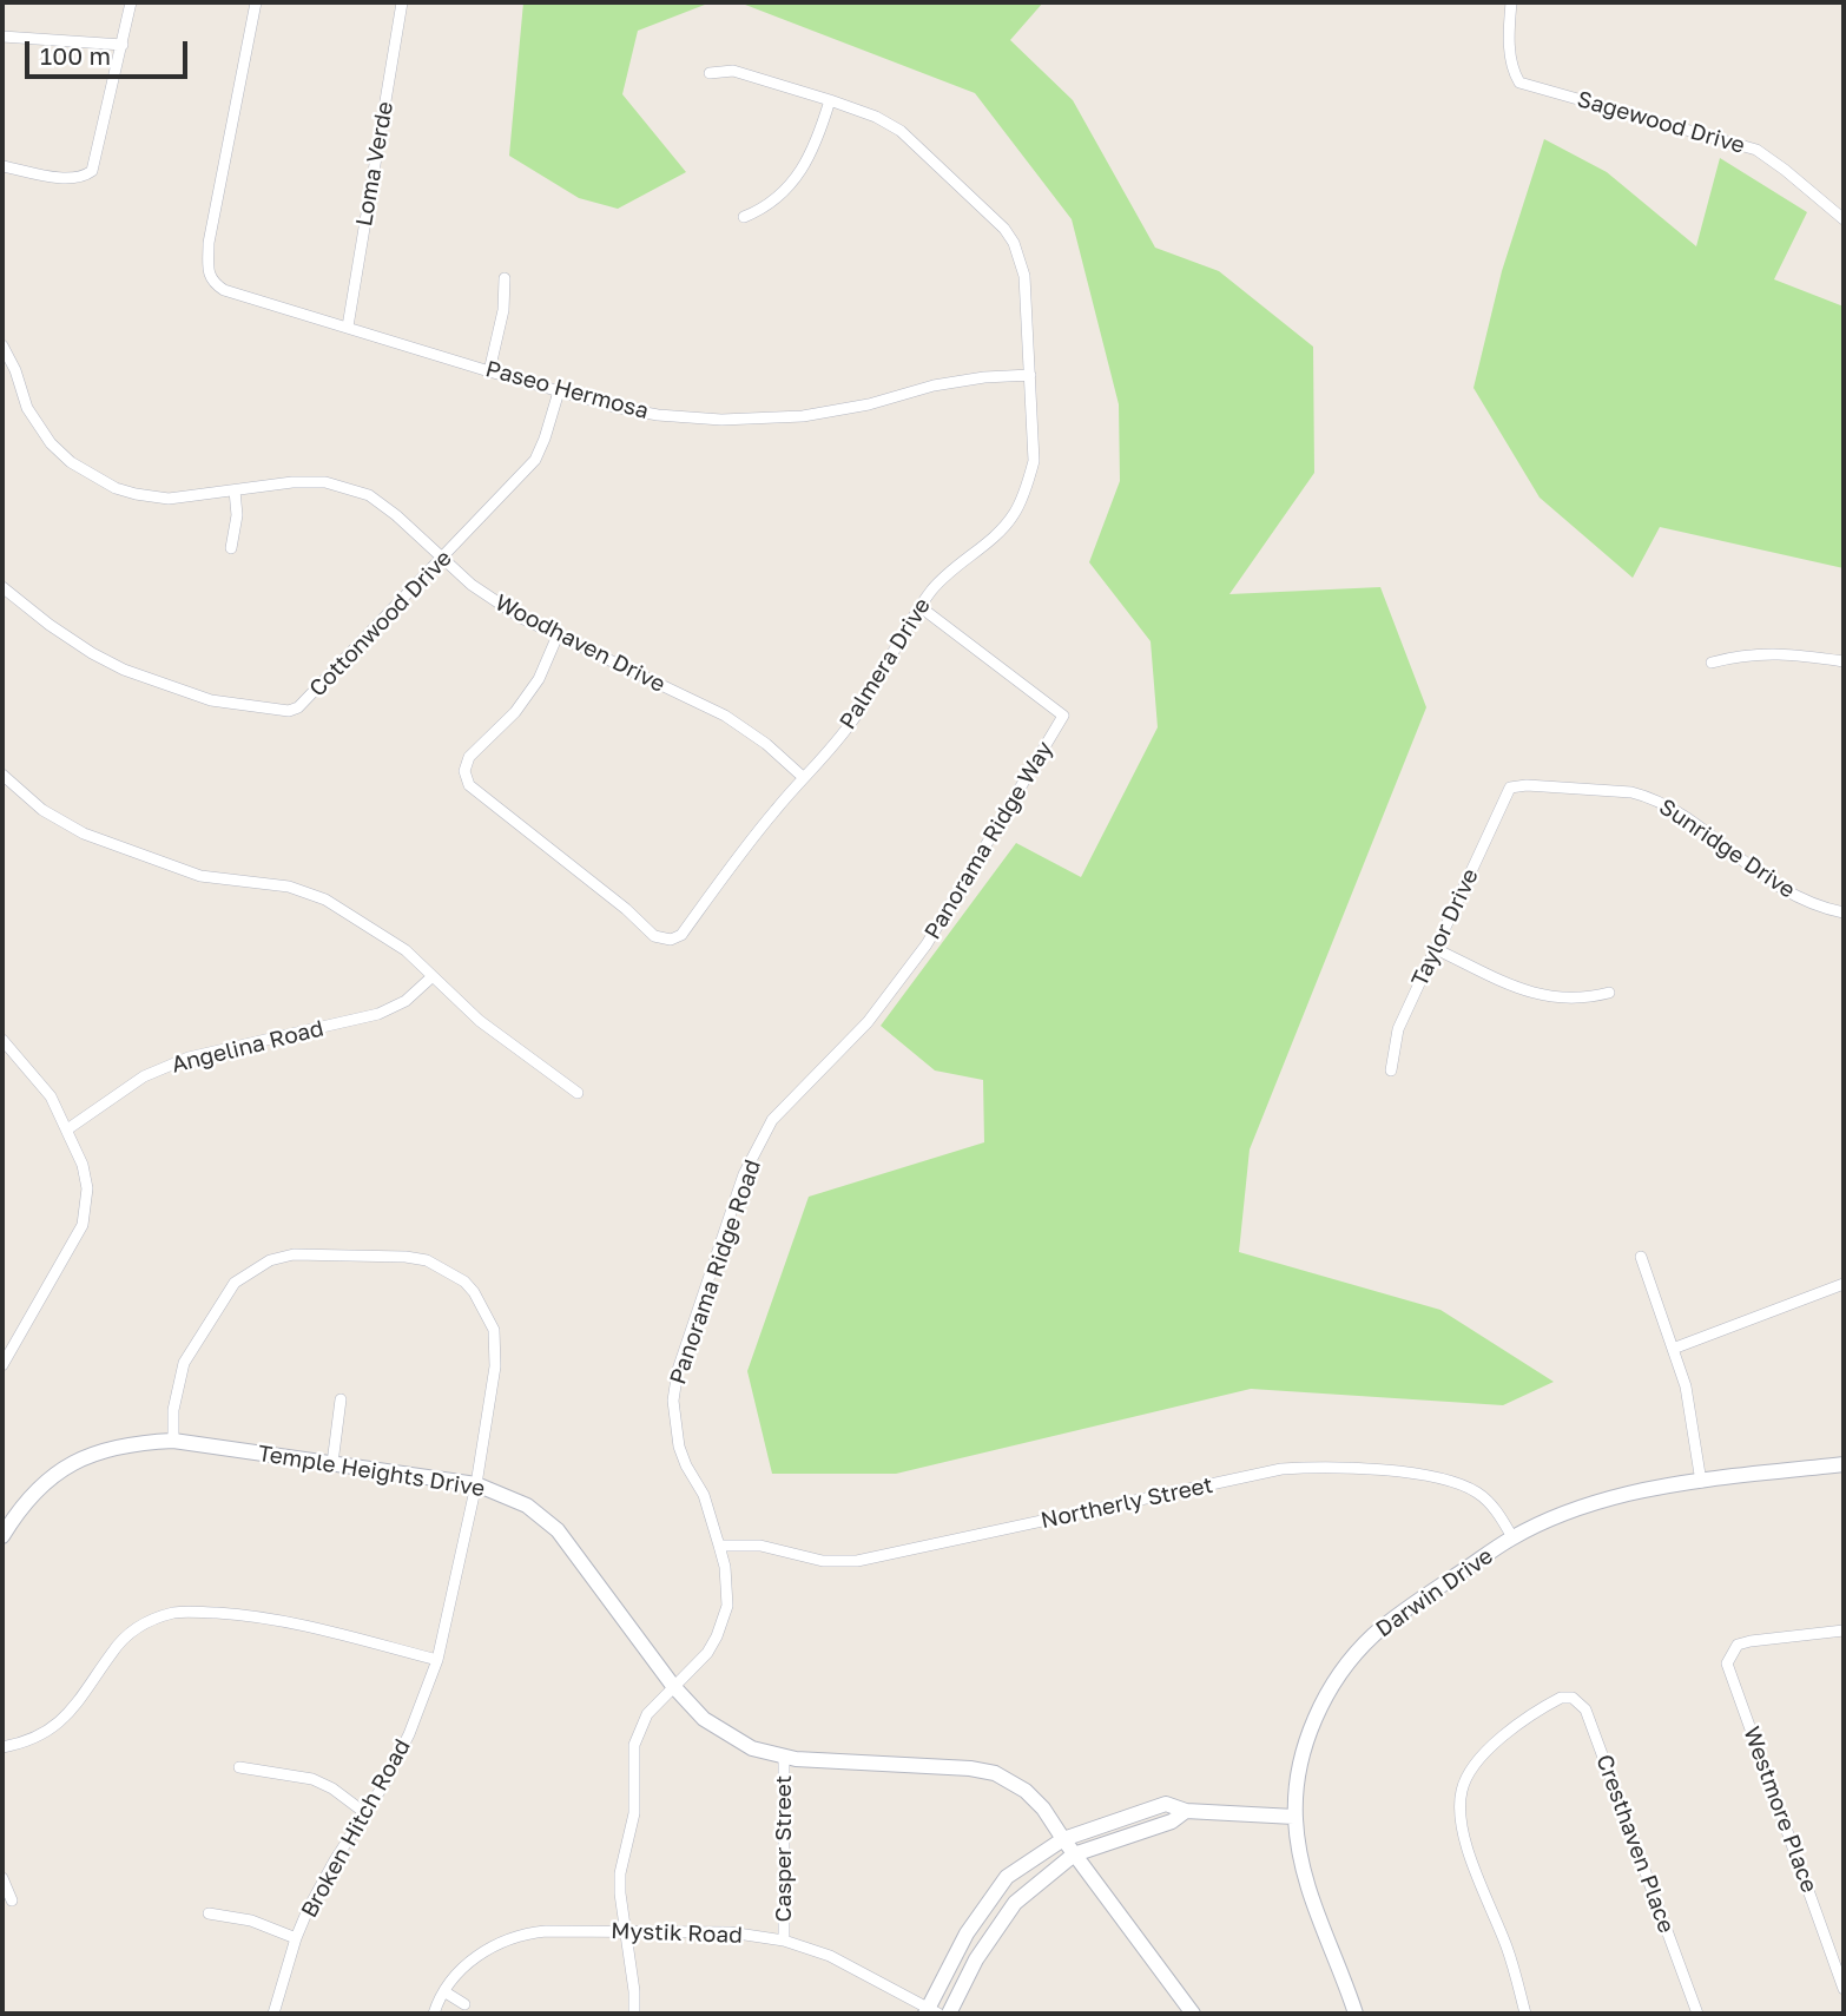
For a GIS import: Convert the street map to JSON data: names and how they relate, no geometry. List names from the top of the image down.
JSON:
{
  "streets": {
    "street": [
      "Sagewood Drive",
      "Loma Verde",
      "Paseo Hermosa",
      "Cottonwood Drive",
      "Woodhaven Drive",
      "Palmera Drive",
      "Panorama Ridge Way",
      "Sunridge Drive",
      "Taylor Drive",
      "Angelina Road",
      "Panorama Ridge Road",
      "Temple Heights Drive",
      "Northerly Street",
      "Darwin Drive",
      "Westmore Place",
      "Broken Hitch Road",
      "Cresthaven Place",
      "Casper Street",
      "Mystik Road"
    ]
  },
  "crossings": [
    ["Loma Verde", "Paseo Hermosa"],
    ["Paseo Hermosa", "Cottonwood Drive"],
    ["Paseo Hermosa", "Palmera Drive"],
    ["Cottonwood Drive", "Woodhaven Drive"],
    ["Woodhaven Drive", "Palmera Drive"],
    ["Palmera Drive", "Panorama Ridge Way"],
    ["Panorama Ridge Way", "Panorama Ridge Road"],
    ["Sunridge Drive", "Taylor Drive"],
    ["Panorama Ridge Road", "Temple Heights Drive"],
    ["Panorama Ridge Road", "Northerly Street"],
    ["Panorama Ridge Road", "Mystik Road"],
    ["Temple Heights Drive", "Broken Hitch Road"],
    ["Temple Heights Drive", "Casper Street"],
    ["Northerly Street", "Darwin Drive"],
    ["Casper Street", "Mystik Road"]
  ],
  "scale_bar": "100 m"
}
